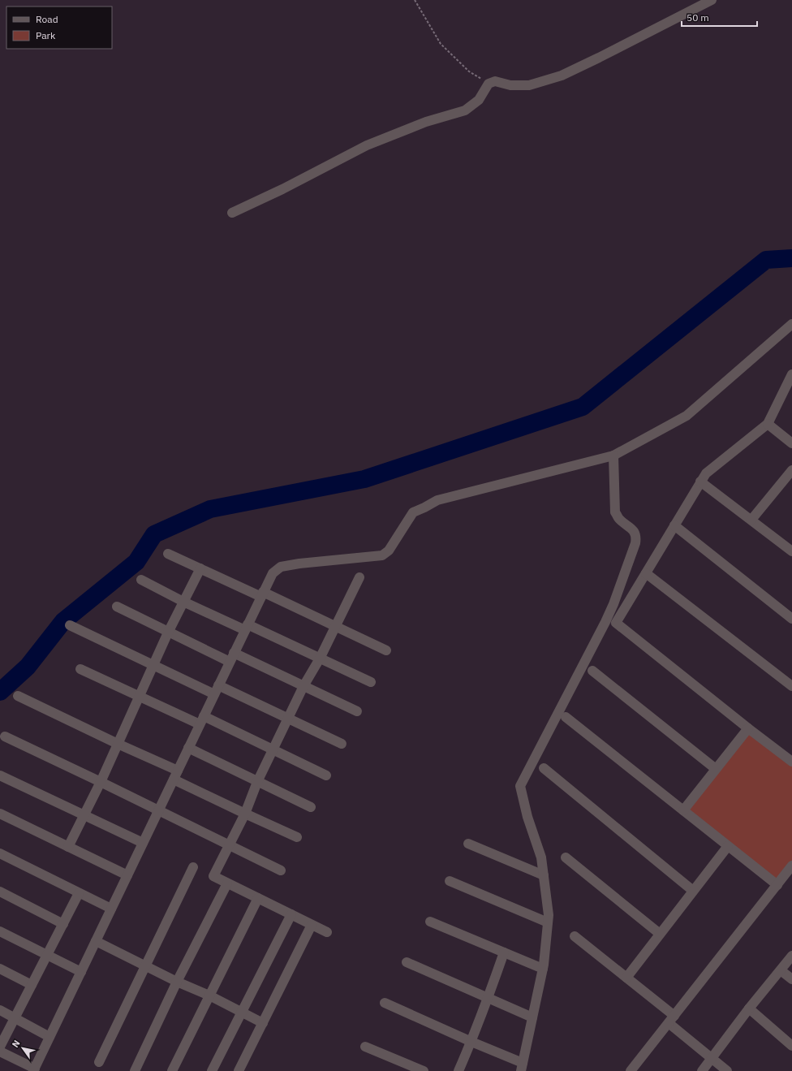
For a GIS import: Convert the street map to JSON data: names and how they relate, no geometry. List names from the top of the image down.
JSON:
{
  "legend": ["Road", "Park"],
  "scale_bar": "50 m",
  "north": "top left"
}
